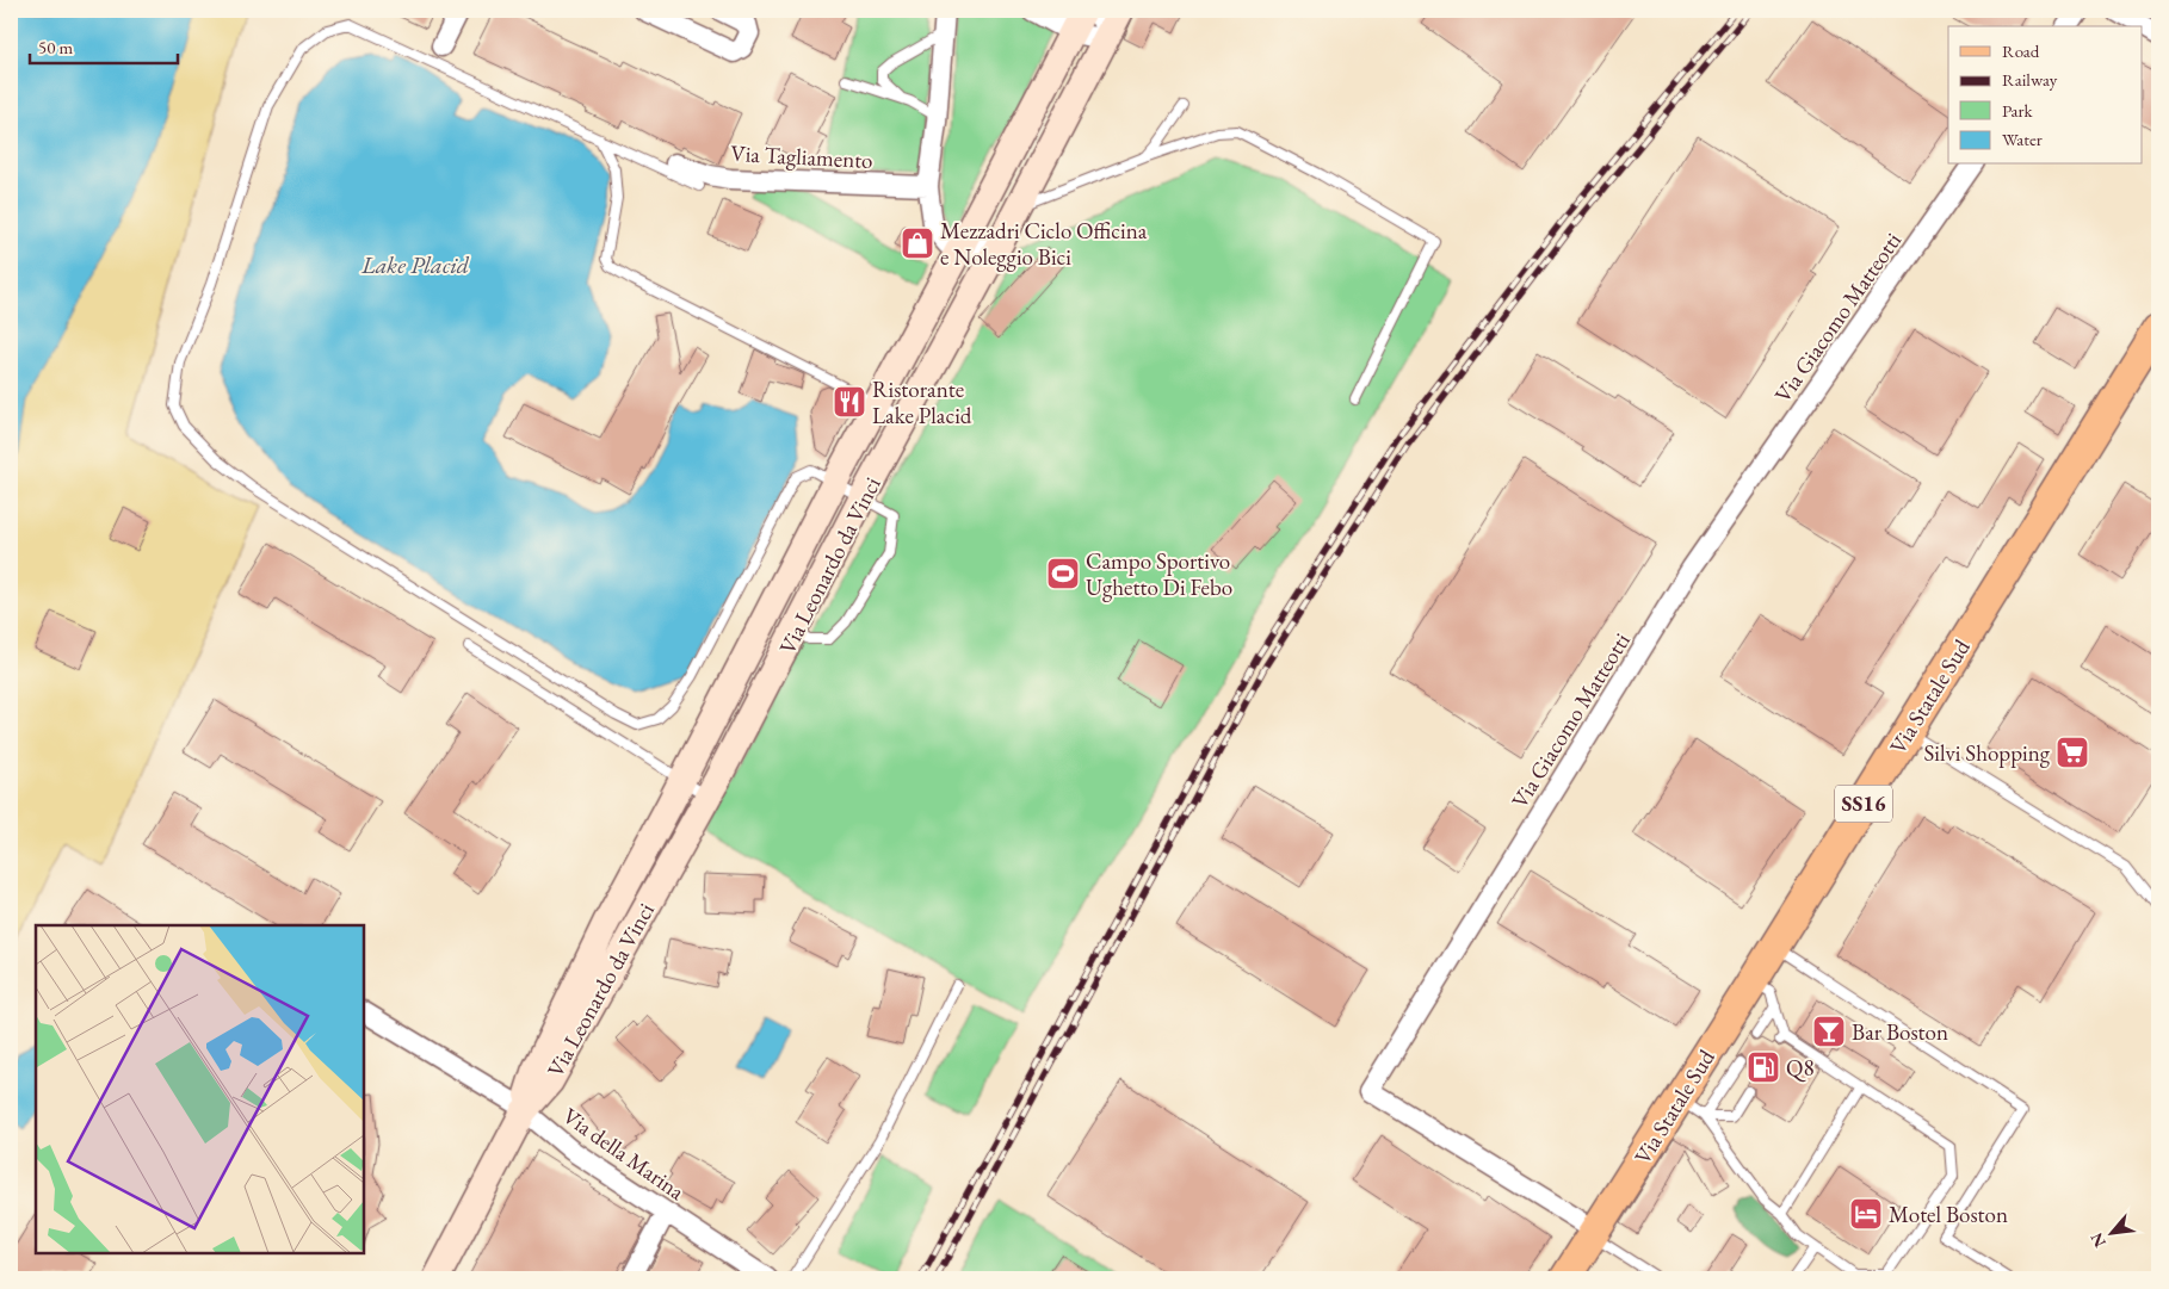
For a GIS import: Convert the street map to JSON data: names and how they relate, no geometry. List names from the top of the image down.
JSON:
{
  "streets": {
    "main road": ["Via Statale Sud", "SS16"],
    "street": [
      "Via Tagliamento",
      "Via Giacomo Matteotti",
      "Via Leonardo da Vinci",
      "Via della Marina"
    ]
  },
  "crossings": [
    ["Via Giacomo Matteotti", "Via Statale Sud"],
    ["Via Leonardo da Vinci", "Via della Marina"]
  ],
  "water": ["Lake Placid"],
  "places": {
    "shop": ["Mezzadri Ciclo Officina e Noleggio Bici"],
    "restaurant": ["Ristorante Lake Placid"],
    "sports": ["Campo Sportivo Ughetto Di Febo"],
    "supermarket": ["Silvi Shopping"],
    "bar": ["Bar Boston"],
    "fuel station": ["Q8"],
    "hotel": ["Motel Boston"]
  },
  "legend": [
    "Road",
    "Railway",
    "Park",
    "Water"
  ],
  "scale_bar": "50 m",
  "north": "bottom left"
}
